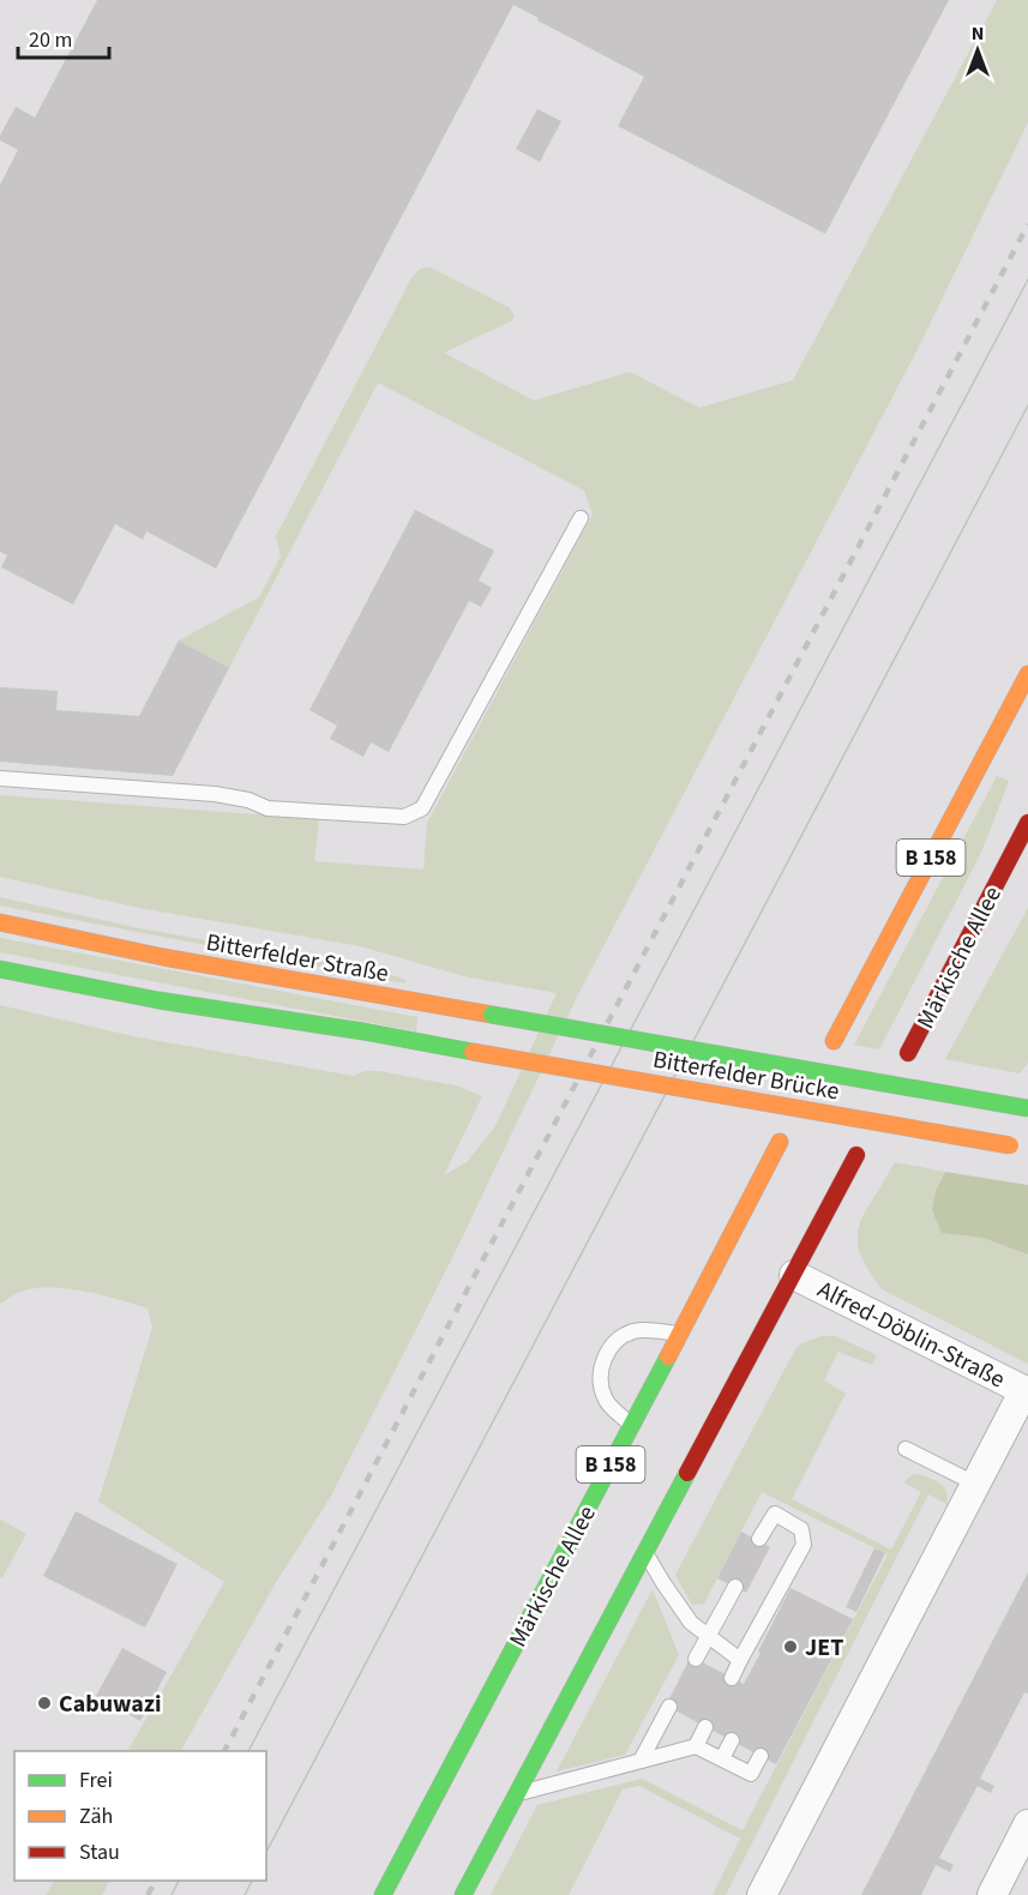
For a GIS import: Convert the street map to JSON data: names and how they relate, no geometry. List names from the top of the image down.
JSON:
{
  "streets": {
    "main road": [
      "B 158",
      "Bitterfelder Straße",
      "Märkische Allee",
      "Bitterfelder Brücke"
    ],
    "street": ["Alfred-Döblin-Straße"]
  },
  "crossings": [
    ["B 158", "Alfred-Döblin-Straße"],
    ["Bitterfelder Straße", "Bitterfelder Brücke"]
  ],
  "places": ["JET", "Cabuwazi"],
  "legend": ["Frei", "Zäh", "Stau"],
  "scale_bar": "20 m",
  "north": "top"
}
